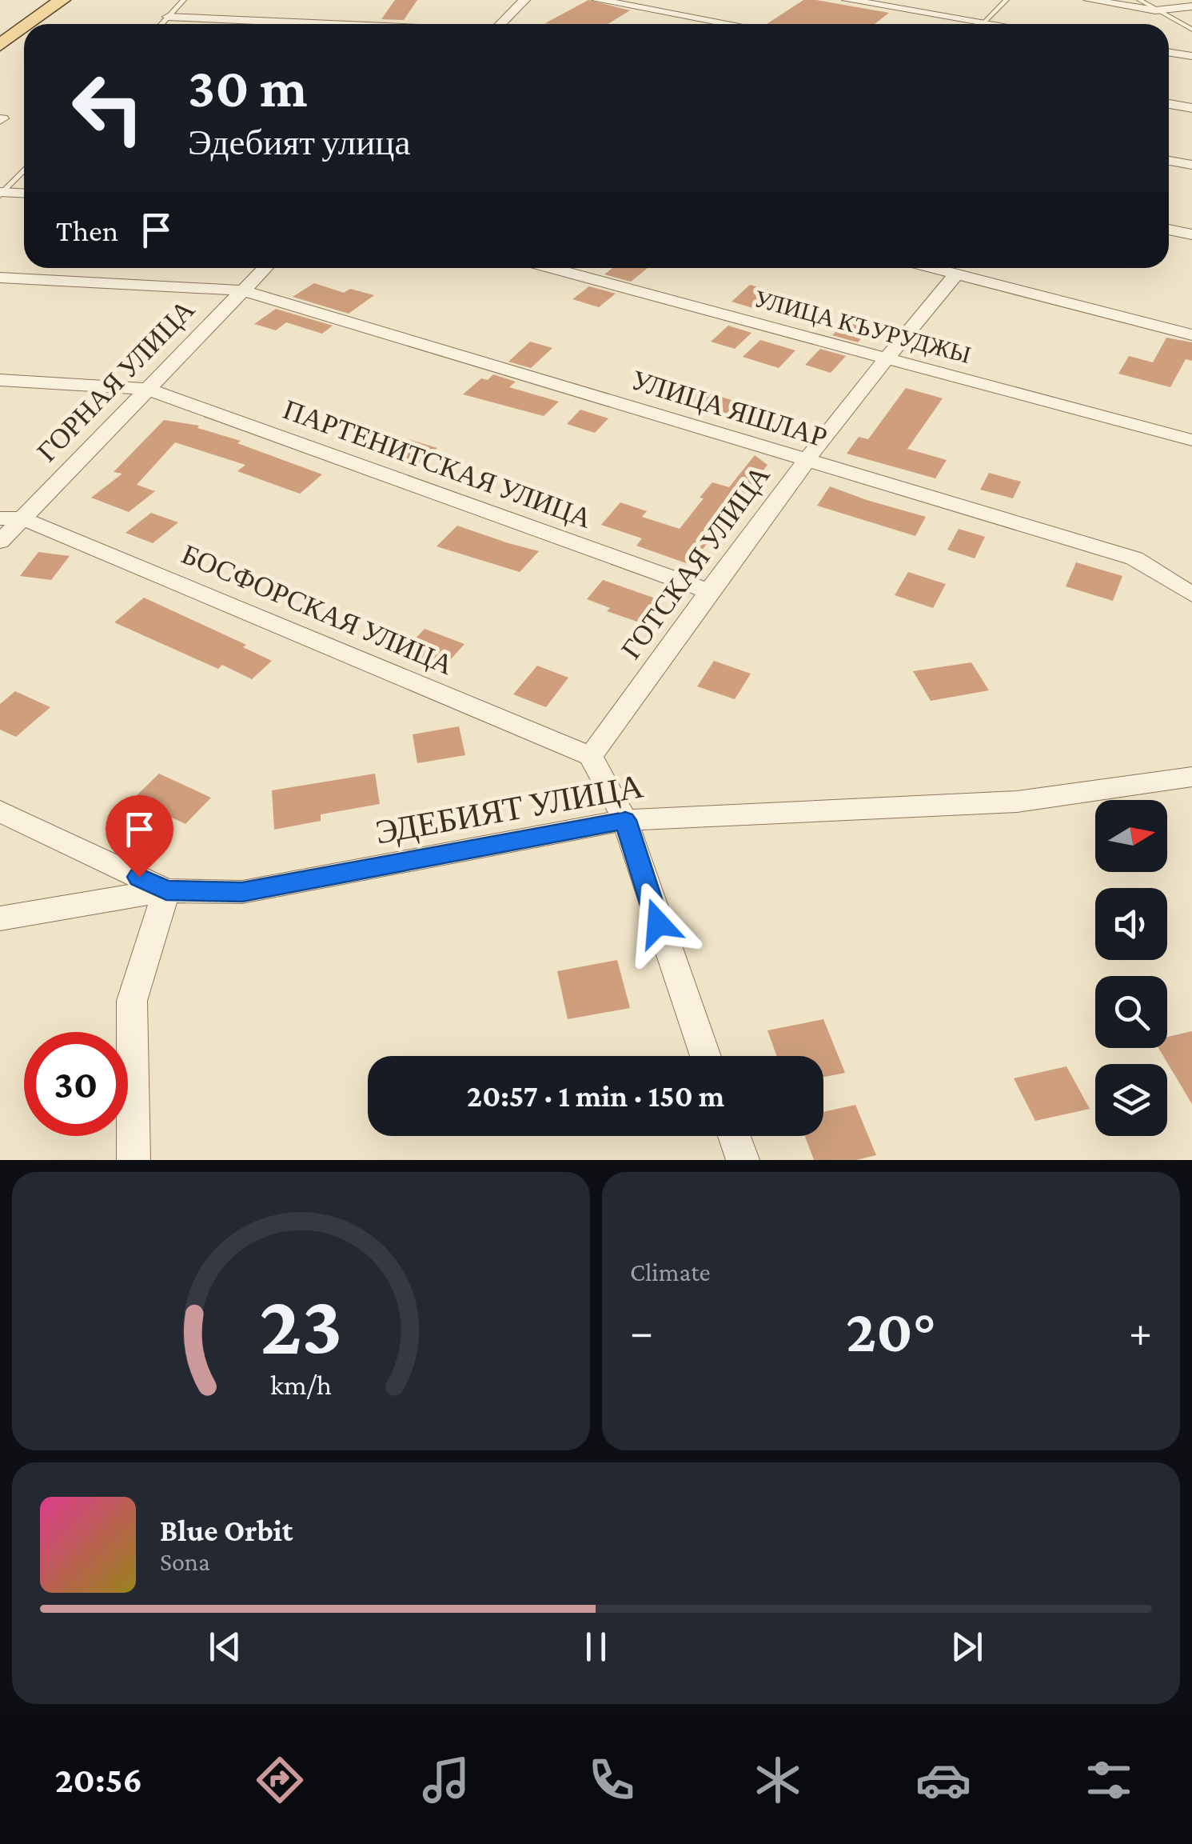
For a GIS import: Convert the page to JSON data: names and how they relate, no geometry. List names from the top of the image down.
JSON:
{
  "streets": {
    "street": [
      "УЛИЦА КЪУРУДЖЫ",
      "ГОРНАЯ УЛИЦА",
      "УЛИЦА ЯШЛАР",
      "ПАРТЕНИТСКАЯ УЛИЦА",
      "ГОТСКАЯ УЛИЦА",
      "БОСФОРСКАЯ УЛИЦА",
      "ЭДЕБИЯТ УЛИЦА"
    ]
  },
  "crossings": [
    ["УЛИЦА КЪУРУДЖЫ", "ГОТСКАЯ УЛИЦА"],
    ["ГОРНАЯ УЛИЦА", "УЛИЦА ЯШЛАР"],
    ["ГОРНАЯ УЛИЦА", "ПАРТЕНИТСКАЯ УЛИЦА"],
    ["ГОРНАЯ УЛИЦА", "БОСФОРСКАЯ УЛИЦА"],
    ["УЛИЦА ЯШЛАР", "ГОТСКАЯ УЛИЦА"],
    ["ПАРТЕНИТСКАЯ УЛИЦА", "ГОТСКАЯ УЛИЦА"],
    ["ГОТСКАЯ УЛИЦА", "БОСФОРСКАЯ УЛИЦА"]
  ],
  "north": "right",
  "page": {
    "turn": ["30 m", "Эдебият улица"],
    "then": "Then",
    "limit": "30",
    "trip": "20:57 · 1 min · 150 m",
    "tile": "Climate",
    "heat": ["−", "20°", "+"],
    "song": ["Blue Orbit", "Sona"],
    "tabs": "20:56",
    "gauge": ["23", "km/h"]
  }
}
